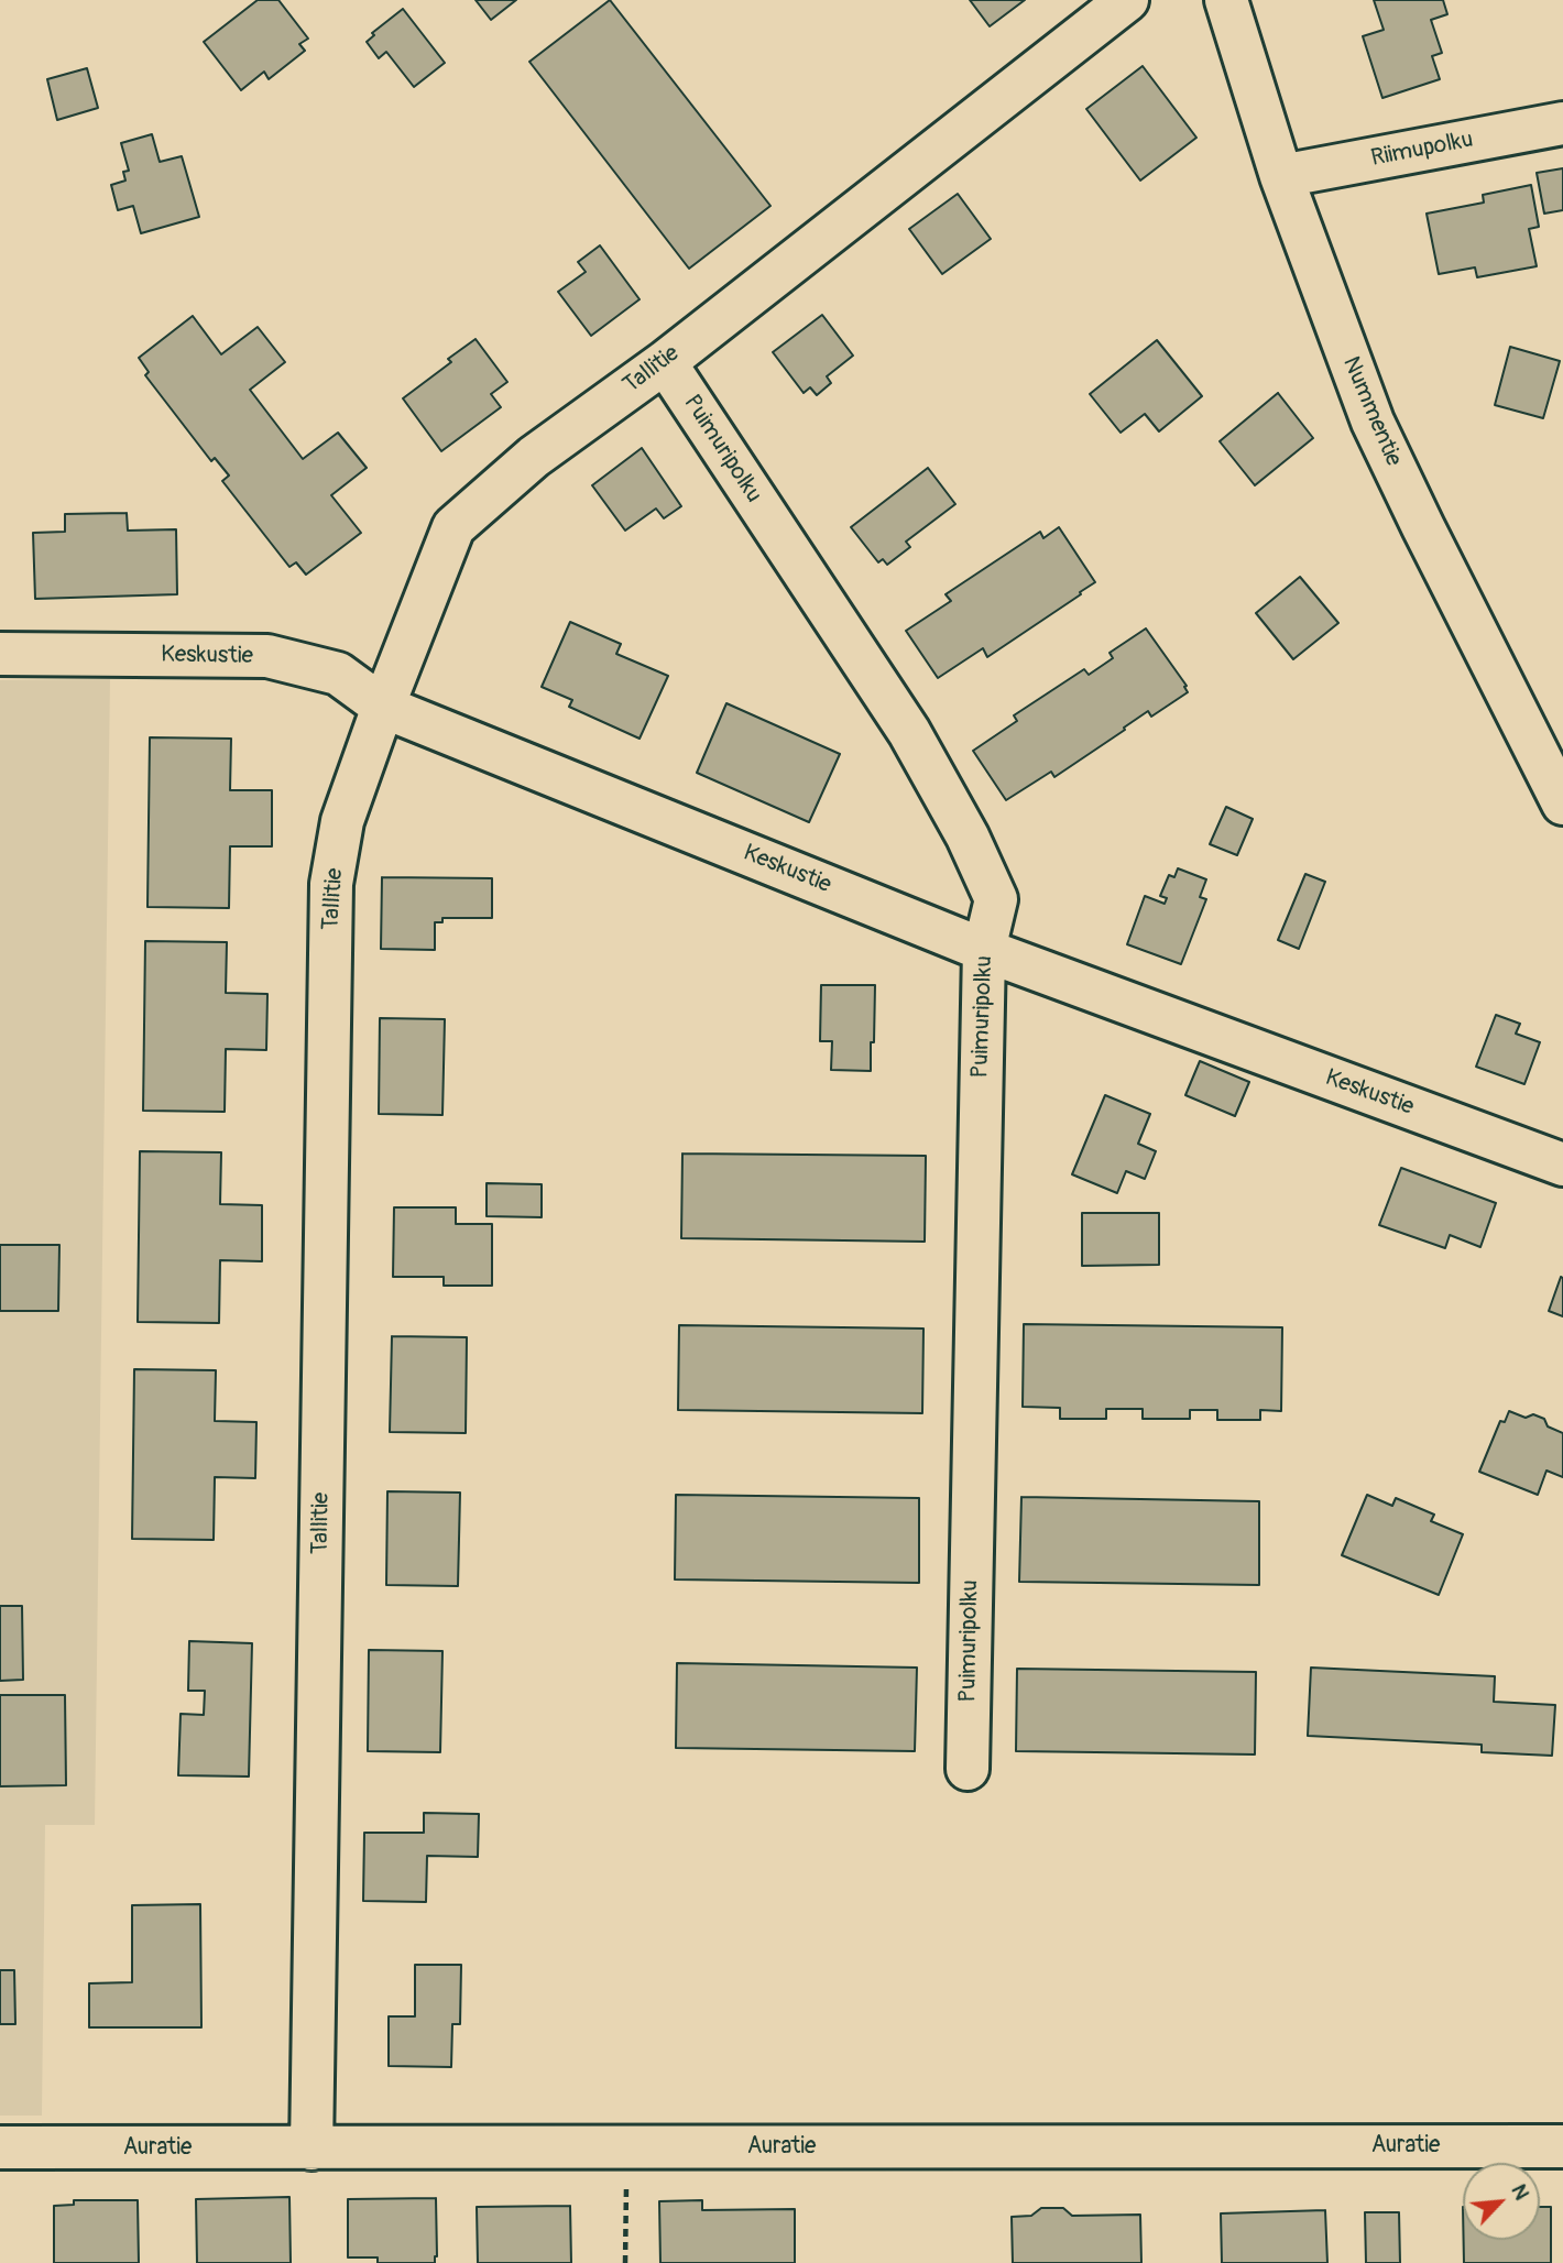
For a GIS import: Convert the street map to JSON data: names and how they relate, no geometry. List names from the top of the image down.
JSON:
{
  "streets": {
    "street": [
      "Riimupolku",
      "Tallitie",
      "Nummentie",
      "Puimuripolku",
      "Keskustie",
      "Auratie"
    ]
  },
  "crossings": [
    ["Riimupolku", "Nummentie"],
    ["Tallitie", "Puimuripolku"],
    ["Tallitie", "Keskustie"],
    ["Tallitie", "Auratie"],
    ["Puimuripolku", "Keskustie"]
  ],
  "north": "top right"
}
